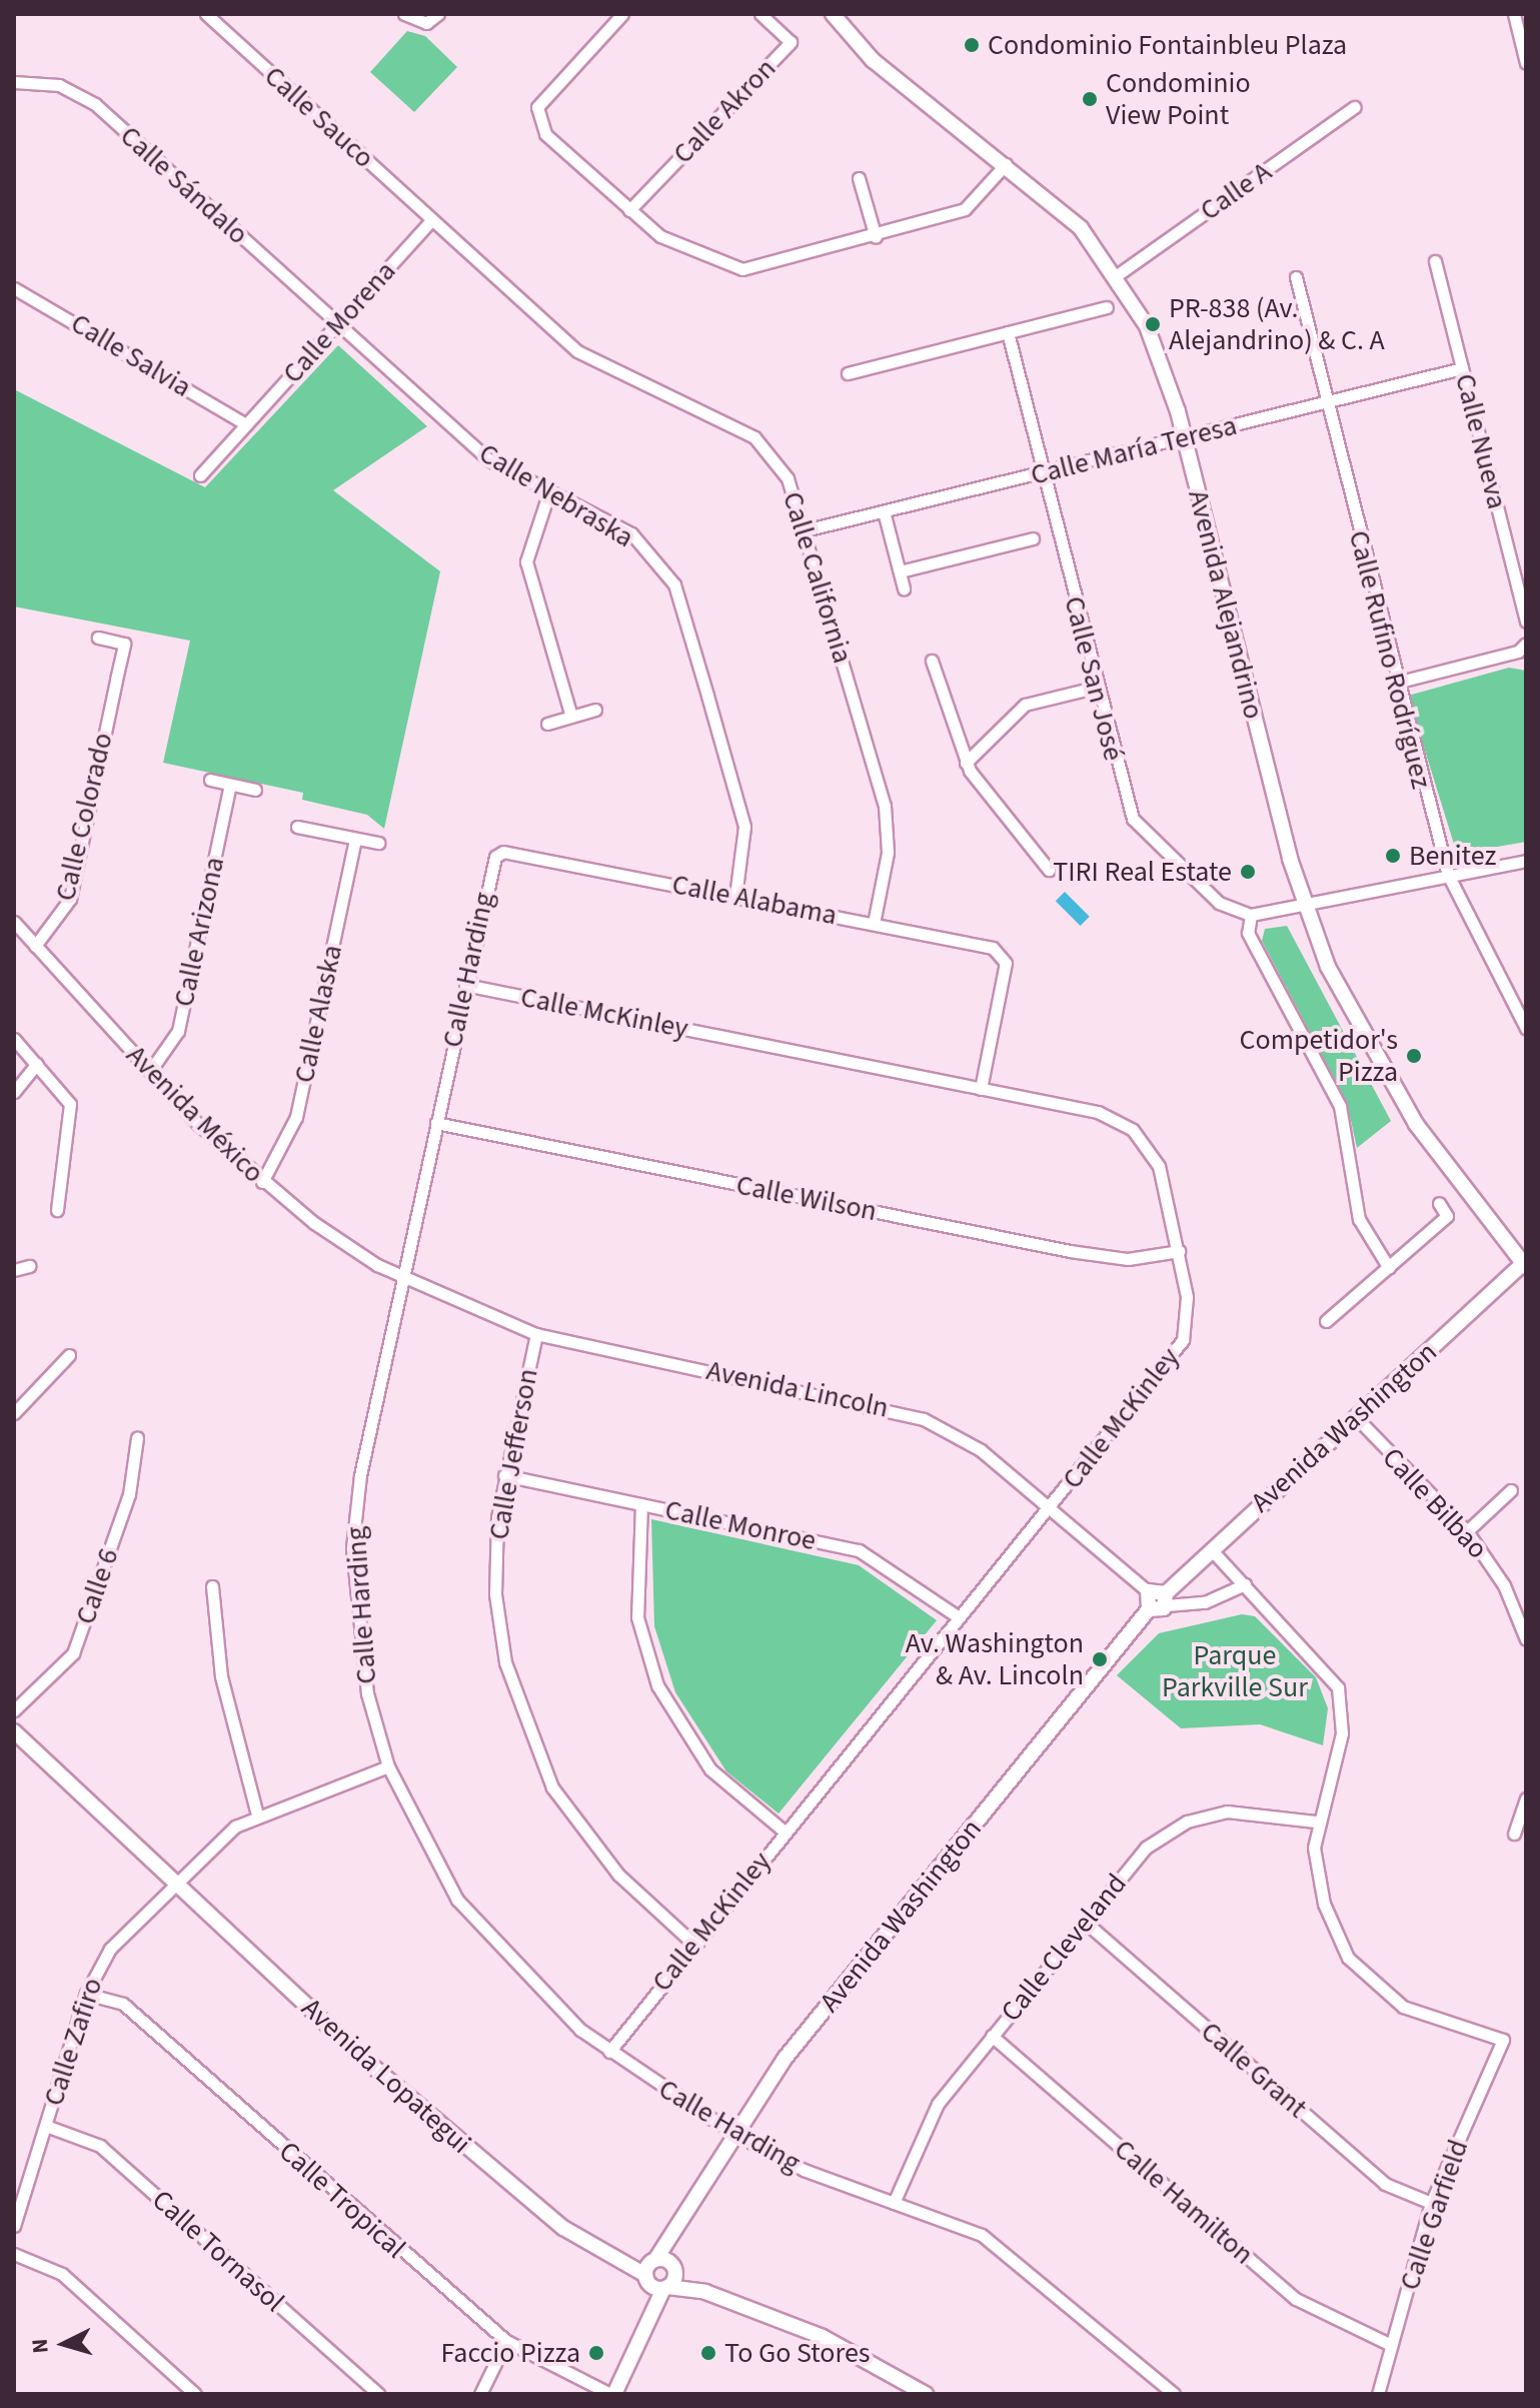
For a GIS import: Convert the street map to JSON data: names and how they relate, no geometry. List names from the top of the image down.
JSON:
{
  "streets": {
    "street": [
      "Calle Akron",
      "Calle Sauco",
      "Calle Sándalo",
      "Calle A",
      "Calle Morena",
      "Calle Salvia",
      "Calle Nueva",
      "Calle María Teresa",
      "Calle Nebraska",
      "Calle California",
      "Avenida Alejandrino",
      "Calle Rufino Rodríguez",
      "Calle San José",
      "Calle Colorado",
      "Calle Alabama",
      "Calle Arizona",
      "Calle Harding",
      "Calle McKinley",
      "Calle Alaska",
      "Avenida México",
      "Calle Wilson",
      "Avenida Lincoln",
      "Avenida Washington",
      "Calle Jefferson",
      "Calle Bilbao",
      "Calle Monroe",
      "Calle 6",
      "Calle Cleveland",
      "Calle Zafiro",
      "Calle Grant",
      "Avenida Lopategui",
      "Calle Tropical",
      "Calle Hamilton",
      "Calle Garfield",
      "Calle Tornasol"
    ]
  },
  "crossings": [
    ["Calle Sauco", "Calle Morena"],
    ["Calle Sauco", "Calle California"],
    ["Calle Sándalo", "Calle Morena"],
    ["Calle Sándalo", "Calle Nebraska"],
    ["Calle A", "Avenida Alejandrino"],
    ["Calle Morena", "Calle Salvia"],
    ["Calle Morena", "Calle Nebraska"],
    ["Calle Morena", "Calle California"],
    ["Calle Nueva", "Calle María Teresa"],
    ["Calle María Teresa", "Calle California"],
    ["Calle María Teresa", "Avenida Alejandrino"],
    ["Calle María Teresa", "Calle Rufino Rodríguez"],
    ["Calle María Teresa", "Calle San José"],
    ["Calle Nebraska", "Calle Alabama"],
    ["Calle California", "Calle Alabama"],
    ["Avenida Alejandrino", "Avenida Washington"],
    ["Calle Colorado", "Avenida México"],
    ["Calle Alabama", "Calle Harding"],
    ["Calle Alabama", "Calle McKinley"],
    ["Calle Arizona", "Avenida México"],
    ["Calle Harding", "Calle McKinley"],
    ["Calle Harding", "Avenida México"],
    ["Calle Harding", "Calle Wilson"],
    ["Calle Harding", "Avenida Lincoln"],
    ["Calle Harding", "Avenida Washington"],
    ["Calle Harding", "Calle Cleveland"],
    ["Calle Harding", "Calle Zafiro"],
    ["Calle McKinley", "Calle Wilson"],
    ["Calle McKinley", "Avenida Lincoln"],
    ["Calle McKinley", "Calle Jefferson"],
    ["Calle McKinley", "Calle Monroe"],
    ["Calle Alaska", "Avenida México"],
    ["Avenida México", "Avenida Lincoln"],
    ["Avenida Lincoln", "Calle Jefferson"],
    ["Avenida Washington", "Calle Bilbao"],
    ["Avenida Washington", "Avenida Lopategui"],
    ["Calle Jefferson", "Calle Monroe"],
    ["Calle Cleveland", "Calle Grant"],
    ["Calle Cleveland", "Calle Hamilton"],
    ["Calle Cleveland", "Calle Garfield"],
    ["Calle Zafiro", "Avenida Lopategui"],
    ["Calle Zafiro", "Calle Tropical"],
    ["Calle Zafiro", "Calle Tornasol"],
    ["Calle Grant", "Calle Garfield"],
    ["Calle Hamilton", "Calle Garfield"]
  ],
  "parks": ["Parque Parkville Sur"],
  "places": [
    "Condominio Fontainbleu Plaza",
    "Condominio View Point",
    "PR-838 (Av. Alejandrino) & C. A",
    "Benitez",
    "TIRI Real Estate",
    "Competidor's Pizza",
    "Av. Washington & Av. Lincoln",
    "Faccio Pizza",
    "To Go Stores"
  ],
  "north": "left"
}
